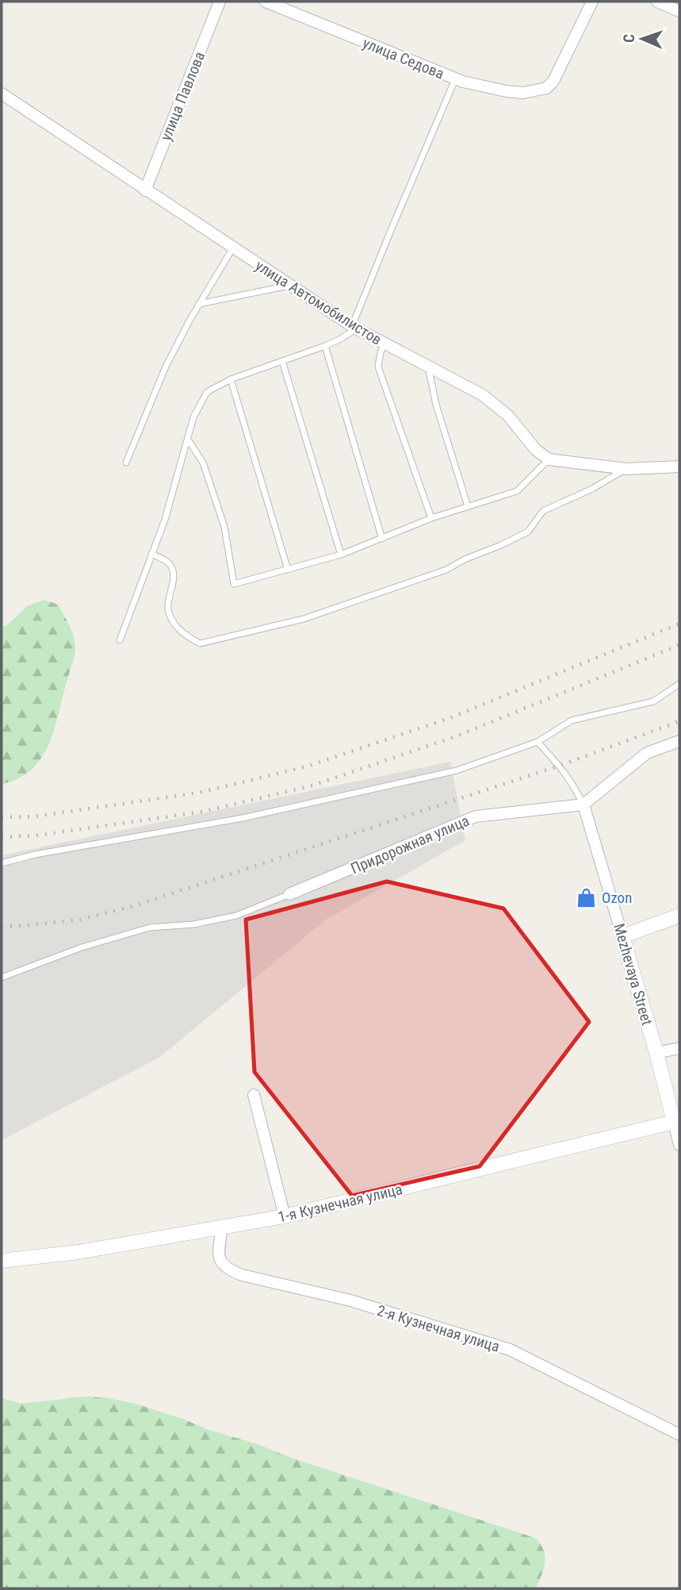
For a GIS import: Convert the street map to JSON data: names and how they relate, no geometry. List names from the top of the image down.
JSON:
{
  "streets": {
    "street": [
      "улица Седова",
      "улица Павлова",
      "улица Автомобилистов",
      "Придорожная улица",
      "Mezhevaya Street",
      "1-я Кузнечная улица",
      "2-я Кузнечная улица"
    ]
  },
  "crossings": [
    ["улица Павлова", "улица Автомобилистов"],
    ["Придорожная улица", "Mezhevaya Street"],
    ["Mezhevaya Street", "1-я Кузнечная улица"],
    ["1-я Кузнечная улица", "2-я Кузнечная улица"]
  ],
  "places": {
    "shop": ["Ozon"]
  },
  "north": "left"
}
